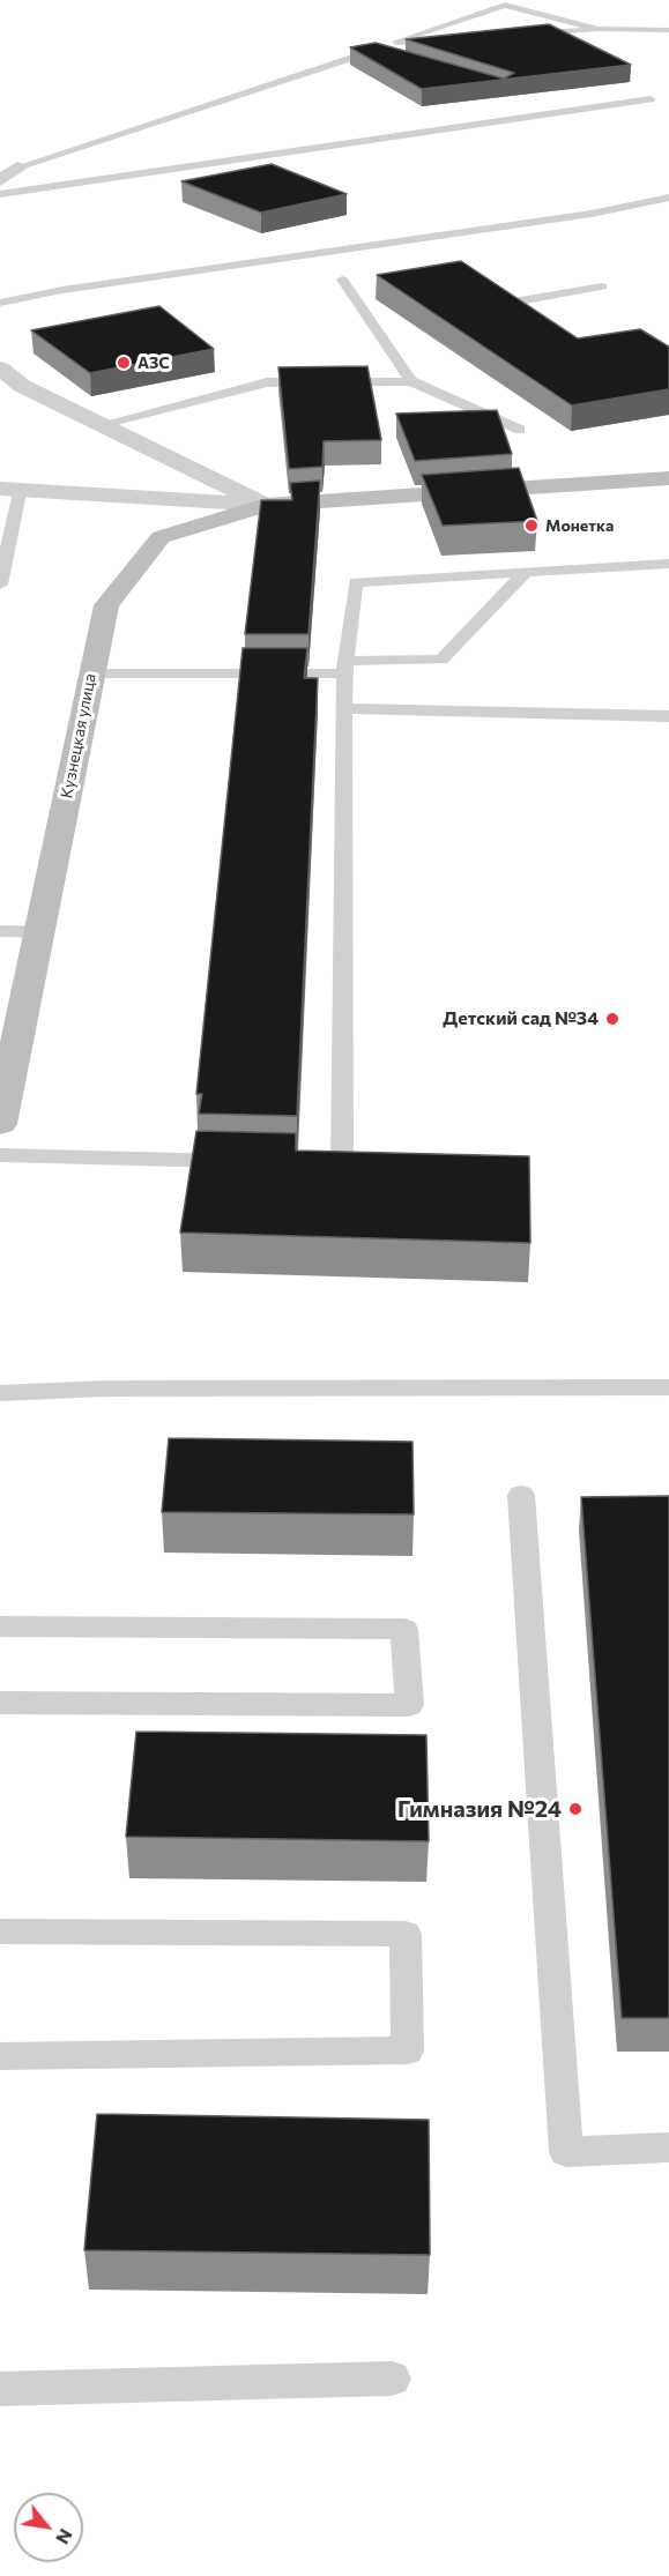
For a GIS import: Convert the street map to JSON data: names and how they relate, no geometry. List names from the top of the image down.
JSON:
{
  "streets": {
    "main road": ["Кузнецкая улица"]
  },
  "places": [
    "АЗС",
    "Монетка",
    "Детский сад №34",
    "Гимназия №24"
  ],
  "north": "bottom right"
}
